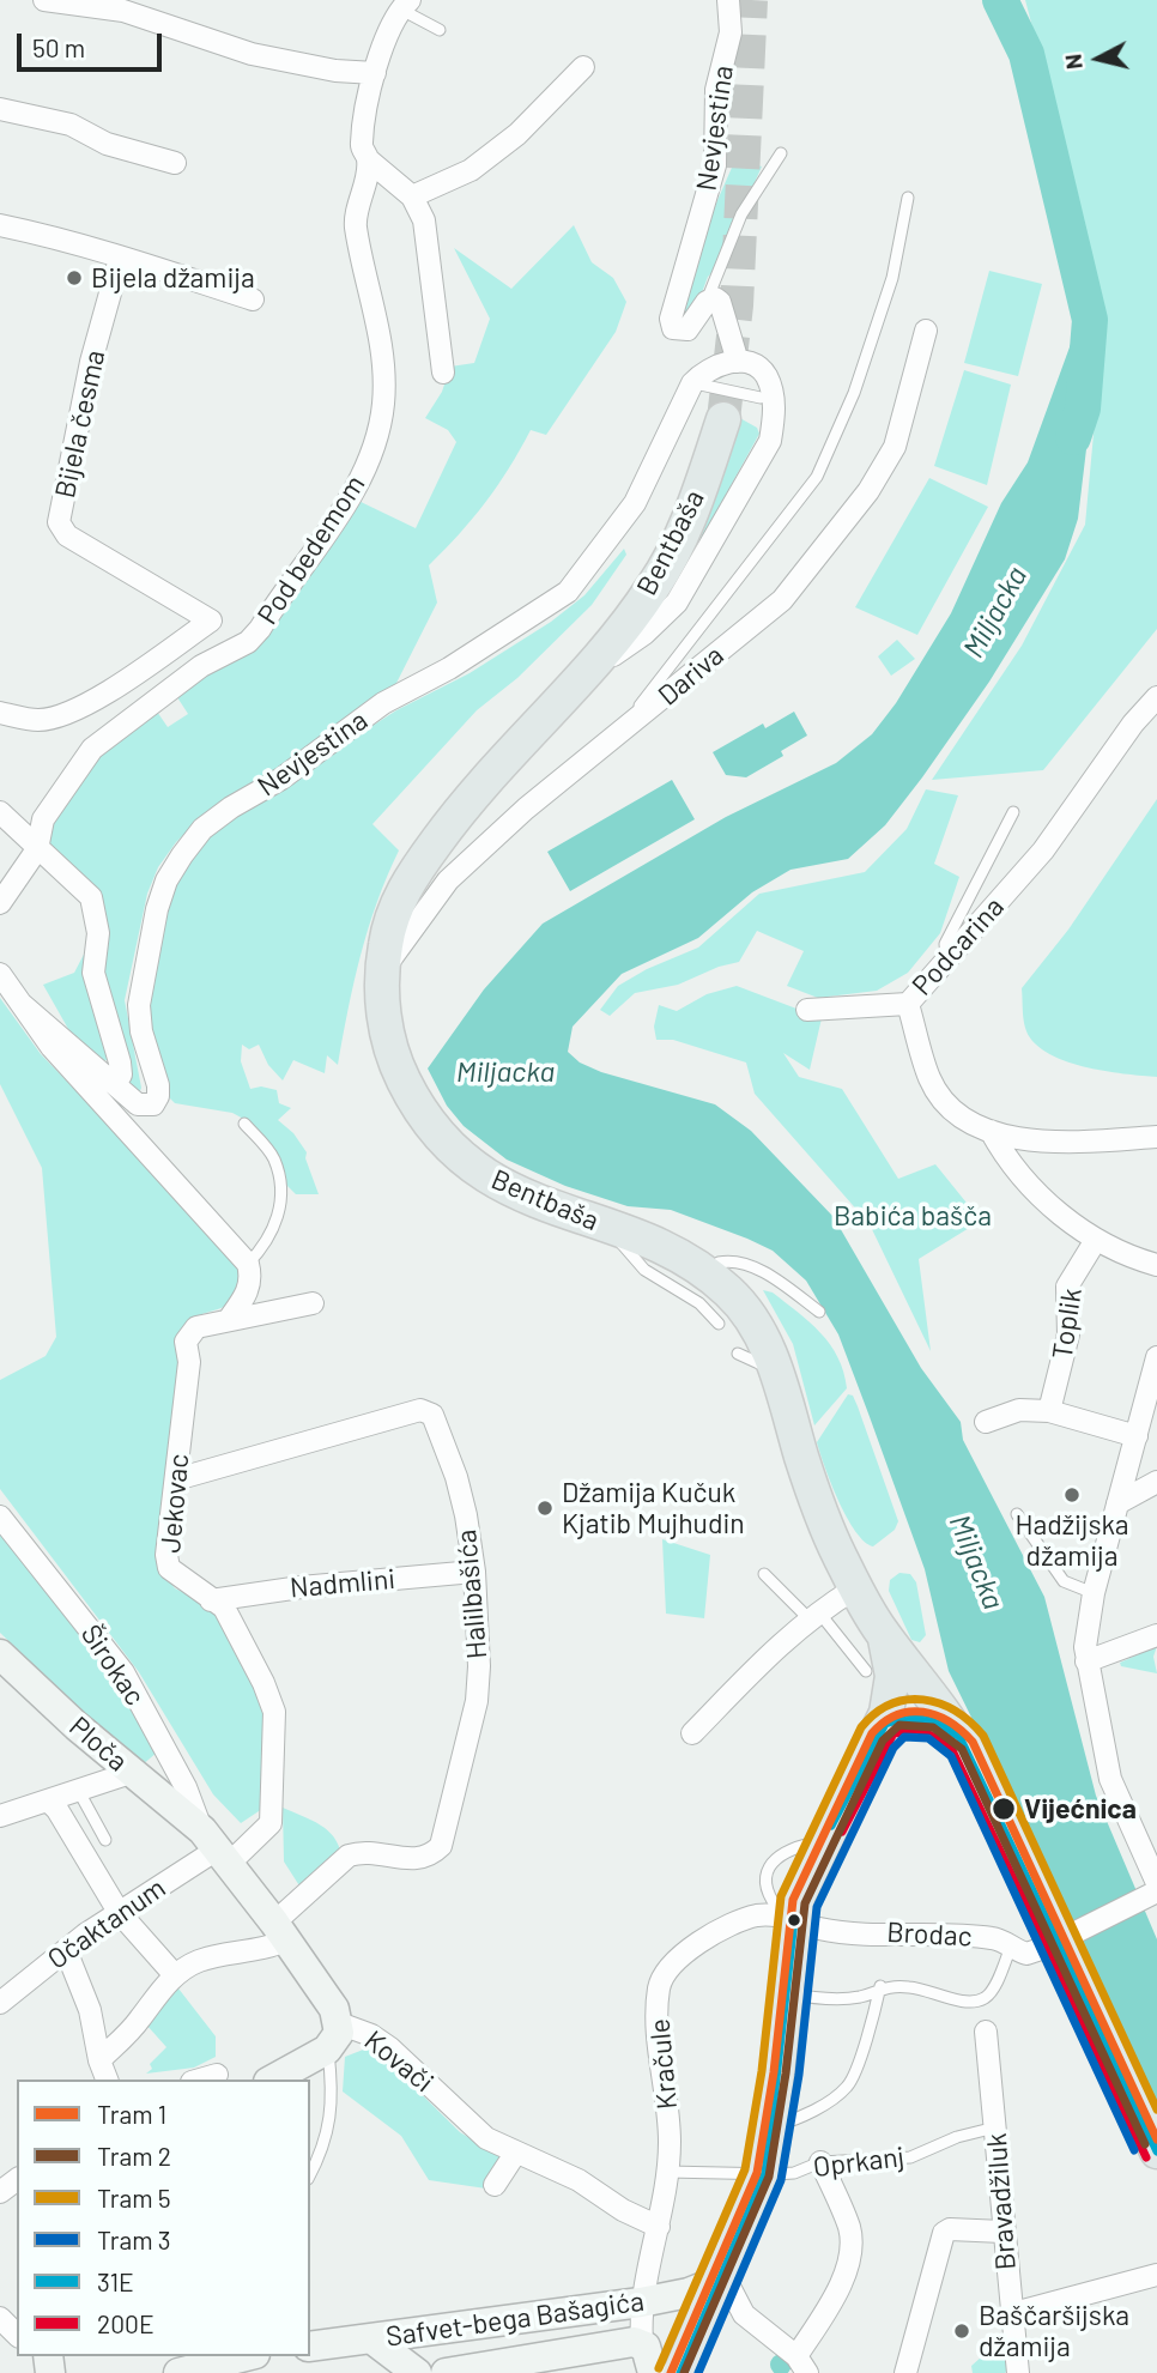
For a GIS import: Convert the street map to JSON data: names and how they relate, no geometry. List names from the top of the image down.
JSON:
{
  "streets": {
    "main road": ["Bentbaša"],
    "street": [
      "Nevjestina",
      "Bijela česma",
      "Pod bedemom",
      "Dariva",
      "Podcarina",
      "Toplik",
      "Jekovac",
      "Nadmlini",
      "Halilbašića",
      "Širokac",
      "Ploča",
      "Očaktanum",
      "Brodac",
      "Kovači",
      "Kračule",
      "Bravadžiluk",
      "Safvet-bega Bašagića"
    ],
    "lane": ["Oprkanj"]
  },
  "crossings": [
    ["Bentbaša", "Dariva"],
    ["Bentbaša", "Brodac"],
    ["Jekovac", "Nadmlini"],
    ["Jekovac", "Halilbašića"],
    ["Jekovac", "Širokac"],
    ["Jekovac", "Ploča"],
    ["Jekovac", "Očaktanum"],
    ["Jekovac", "Kovači"],
    ["Nadmlini", "Halilbašića"],
    ["Halilbašića", "Kovači"],
    ["Širokac", "Ploča"],
    ["Širokac", "Očaktanum"],
    ["Širokac", "Kovači"],
    ["Ploča", "Očaktanum"],
    ["Ploča", "Kovači"],
    ["Očaktanum", "Kovači"],
    ["Brodac", "Kračule"],
    ["Kovači", "Kračule"],
    ["Kračule", "Oprkanj"],
    ["Kračule", "Safvet-bega Bašagića"],
    ["Oprkanj", "Bravadžiluk"]
  ],
  "water": ["Miljacka"],
  "parks": ["Babića bašča"],
  "places": [
    "Bijela džamija",
    "Hadžijska džamija",
    "Džamija Kučuk Kjatib Mujhudin",
    "Vijećnica",
    "Baščaršijska džamija"
  ],
  "lines": [
    "tram line 5",
    "tram line 1",
    "transit line 31E",
    "tram line 2",
    "transit line 200E",
    "tram line 3"
  ],
  "legend": [
    "Tram 1",
    "Tram 2",
    "Tram 5",
    "Tram 3",
    "31E",
    "200E"
  ],
  "scale_bar": "50 m",
  "north": "left"
}
